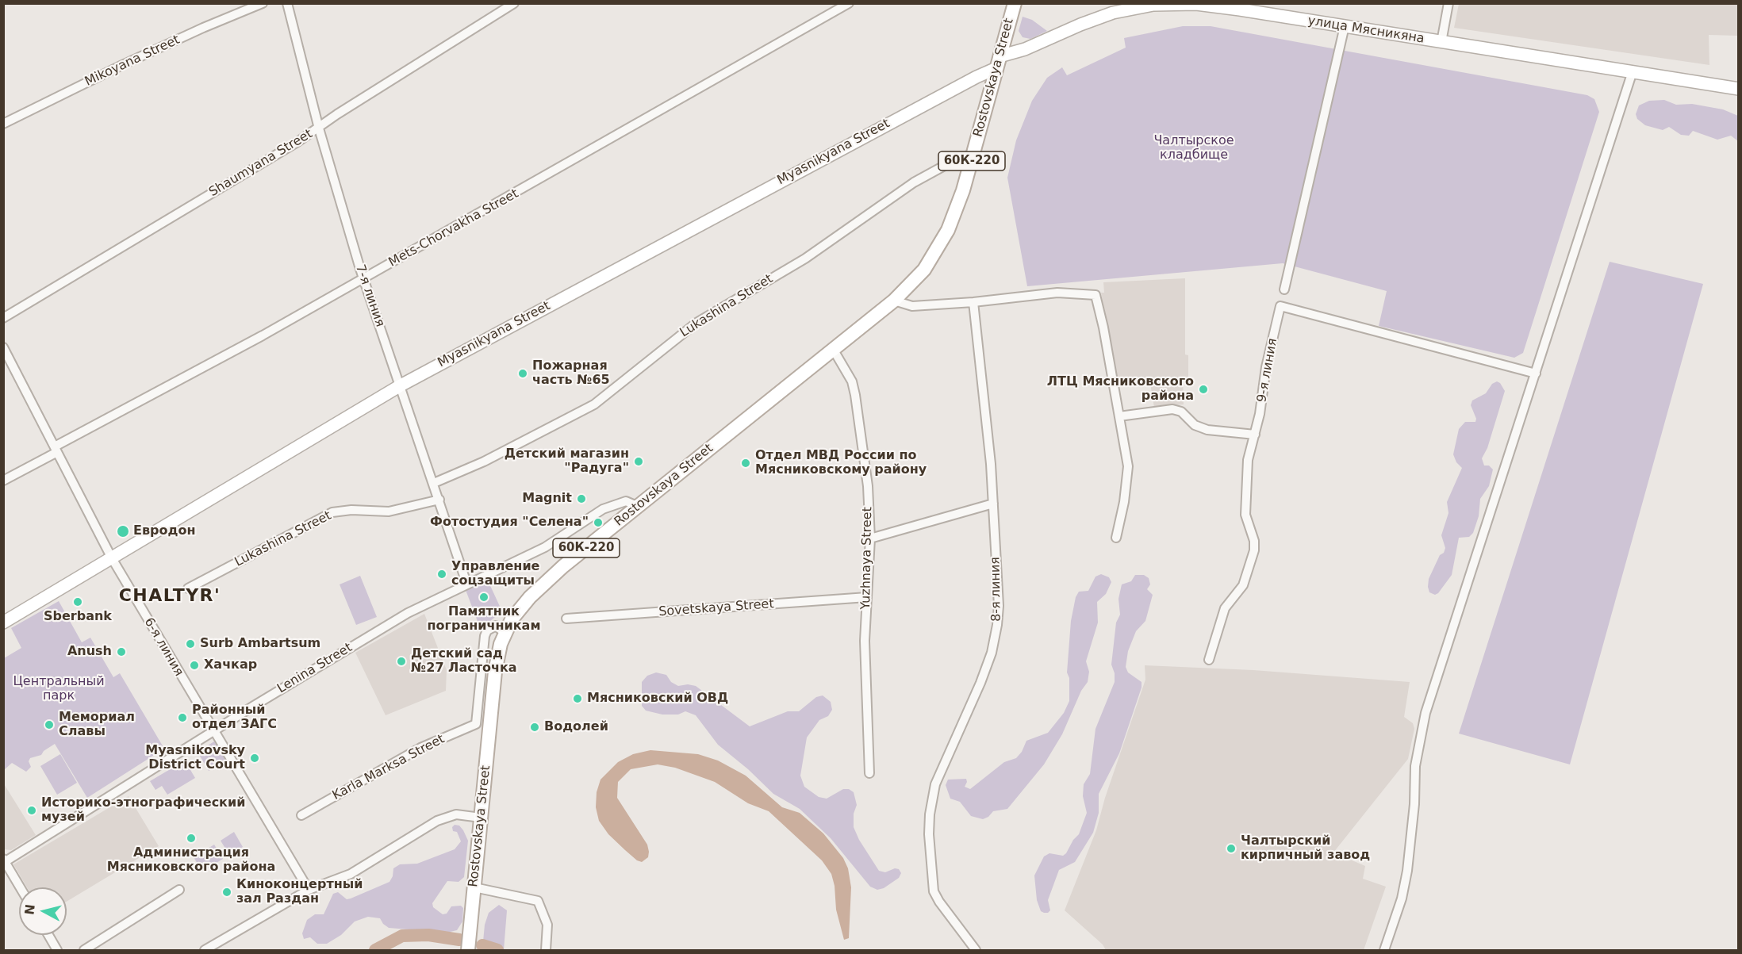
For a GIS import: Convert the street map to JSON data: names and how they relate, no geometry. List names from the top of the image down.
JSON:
{
  "streets": {
    "main road": ["Rostovskaya Street", "60К-220"],
    "street": [
      "улица Мясникяна",
      "Mikoyana Street",
      "Myasnikyana Street",
      "Shaumyana Street",
      "Mets-Chorvakha Street",
      "7-я линия",
      "Lukashina Street",
      "9-я линия",
      "Yuzhnaya Street",
      "8-я линия",
      "Sovetskaya Street",
      "6-я линия",
      "Lenina Street",
      "Karla Marksa Street"
    ]
  },
  "crossings": [
    ["улица Мясникяна", "Rostovskaya Street"],
    ["улица Мясникяна", "Myasnikyana Street"],
    ["Rostovskaya Street", "Myasnikyana Street"],
    ["Rostovskaya Street", "Lukashina Street"],
    ["Rostovskaya Street", "Yuzhnaya Street"],
    ["Rostovskaya Street", "Lenina Street"],
    ["Rostovskaya Street", "Karla Marksa Street"],
    ["Myasnikyana Street", "7-я линия"],
    ["Myasnikyana Street", "6-я линия"],
    ["Shaumyana Street", "7-я линия"],
    ["Mets-Chorvakha Street", "7-я линия"],
    ["Mets-Chorvakha Street", "6-я линия"],
    ["7-я линия", "Lukashina Street"],
    ["7-я линия", "Lenina Street"],
    ["Yuzhnaya Street", "Sovetskaya Street"],
    ["6-я линия", "Lenina Street"]
  ],
  "districts": ["CHALTYR'"],
  "parks": ["Чалтырское кладбище", "Центральный парк"],
  "places": [
    "Пожарная часть №65",
    "ЛТЦ Мясниковского района",
    "Детский магазин \"Радуга\"",
    "Отдел МВД России по Мясниковскому району",
    "Magnit",
    "Фотостудия \"Селена\"",
    "Евродон",
    "Управление соцзащиты",
    "Памятник пограничникам",
    "Sberbank",
    "Surb Ambartsum",
    "Anush",
    "Детский сад №27 Ласточка",
    "Хачкар",
    "Мясниковский ОВД",
    "Районный отдел ЗАГС",
    "Мемориал Славы",
    "Водолей",
    "Myasnikovsky District Court",
    "Историко-этнографический музей",
    "Администрация Мясниковского района",
    "Чалтырский кирпичный завод",
    "Киноконцертный зал Раздан"
  ],
  "north": "left"
}
